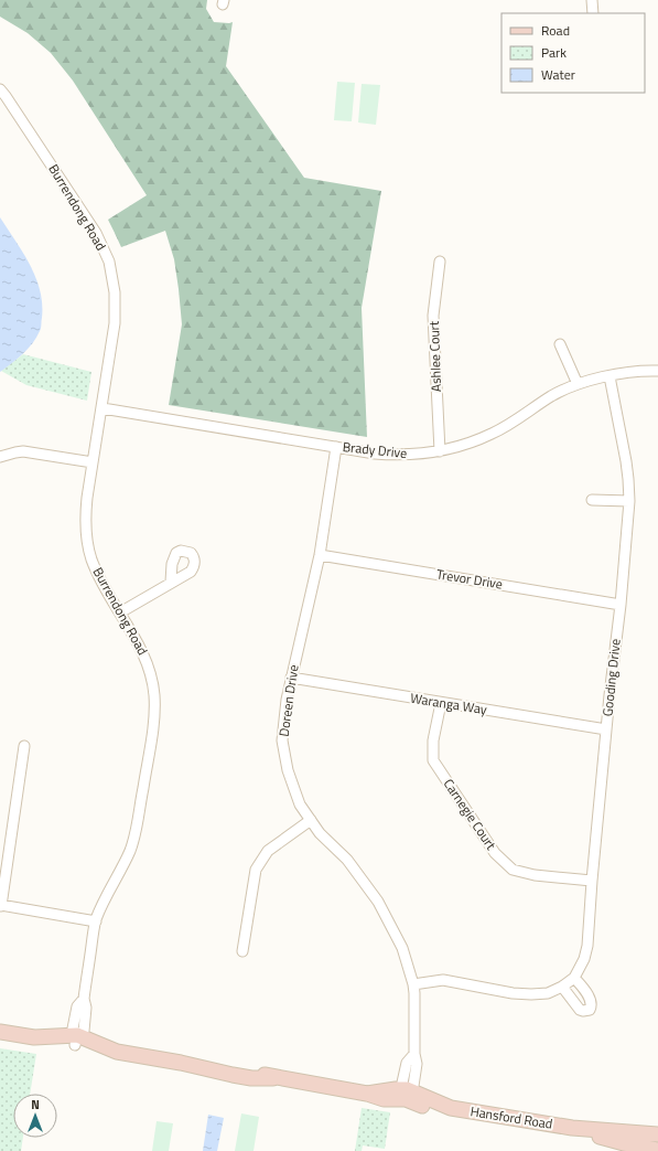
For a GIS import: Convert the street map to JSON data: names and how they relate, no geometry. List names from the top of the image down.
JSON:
{
  "streets": {
    "street": [
      "Burrendong Road",
      "Ashlee Court",
      "Brady Drive",
      "Trevor Drive",
      "Gooding Drive",
      "Doreen Drive",
      "Waranga Way",
      "Carnegie Court",
      "Hansford Road"
    ]
  },
  "crossings": [
    ["Burrendong Road", "Brady Drive"],
    ["Burrendong Road", "Hansford Road"],
    ["Ashlee Court", "Brady Drive"],
    ["Brady Drive", "Gooding Drive"],
    ["Brady Drive", "Doreen Drive"],
    ["Trevor Drive", "Gooding Drive"],
    ["Trevor Drive", "Doreen Drive"],
    ["Gooding Drive", "Doreen Drive"],
    ["Gooding Drive", "Waranga Way"],
    ["Gooding Drive", "Carnegie Court"],
    ["Doreen Drive", "Waranga Way"],
    ["Doreen Drive", "Hansford Road"],
    ["Waranga Way", "Carnegie Court"]
  ],
  "legend": ["Road", "Park", "Water"],
  "north": "top"
}
